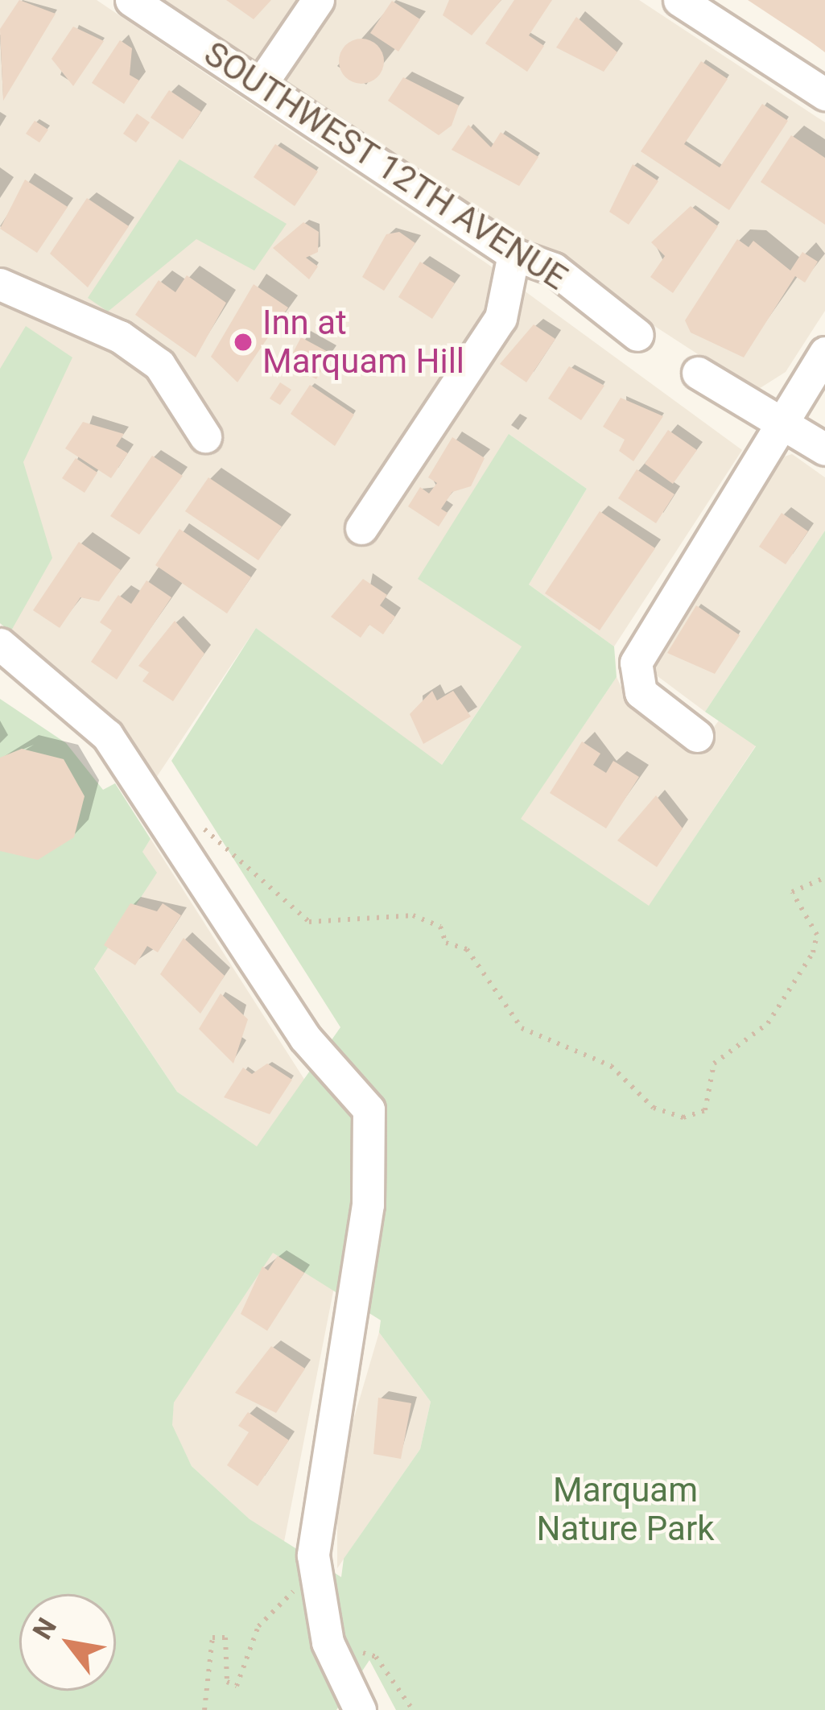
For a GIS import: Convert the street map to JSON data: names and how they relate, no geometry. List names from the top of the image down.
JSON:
{
  "streets": {
    "street": ["SOUTHWEST 12TH AVENUE"]
  },
  "parks": ["Marquam Nature Park"],
  "places": ["Inn at Marquam Hill"],
  "north": "top left"
}
